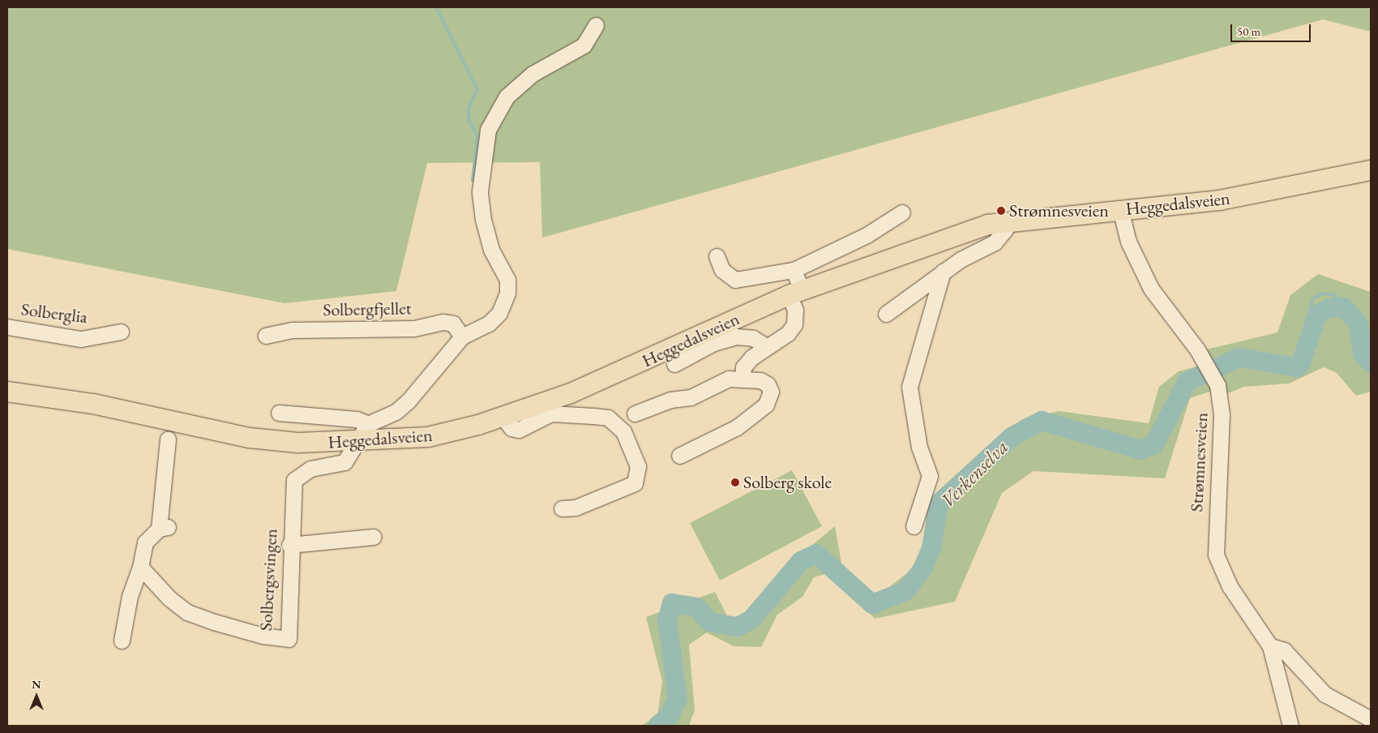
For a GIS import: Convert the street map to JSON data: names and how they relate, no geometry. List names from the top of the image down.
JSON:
{
  "streets": {
    "main road": ["Heggedalsveien"],
    "street": [
      "Solbergfjellet",
      "Solberglia",
      "Strømnesveien",
      "Solbergsvingen"
    ]
  },
  "crossings": [
    ["Heggedalsveien", "Strømnesveien"],
    ["Heggedalsveien", "Solbergsvingen"]
  ],
  "water": ["Verkenselva"],
  "places": ["Strømnesveien", "Solberg skole"],
  "scale_bar": "50 m",
  "north": "top"
}
